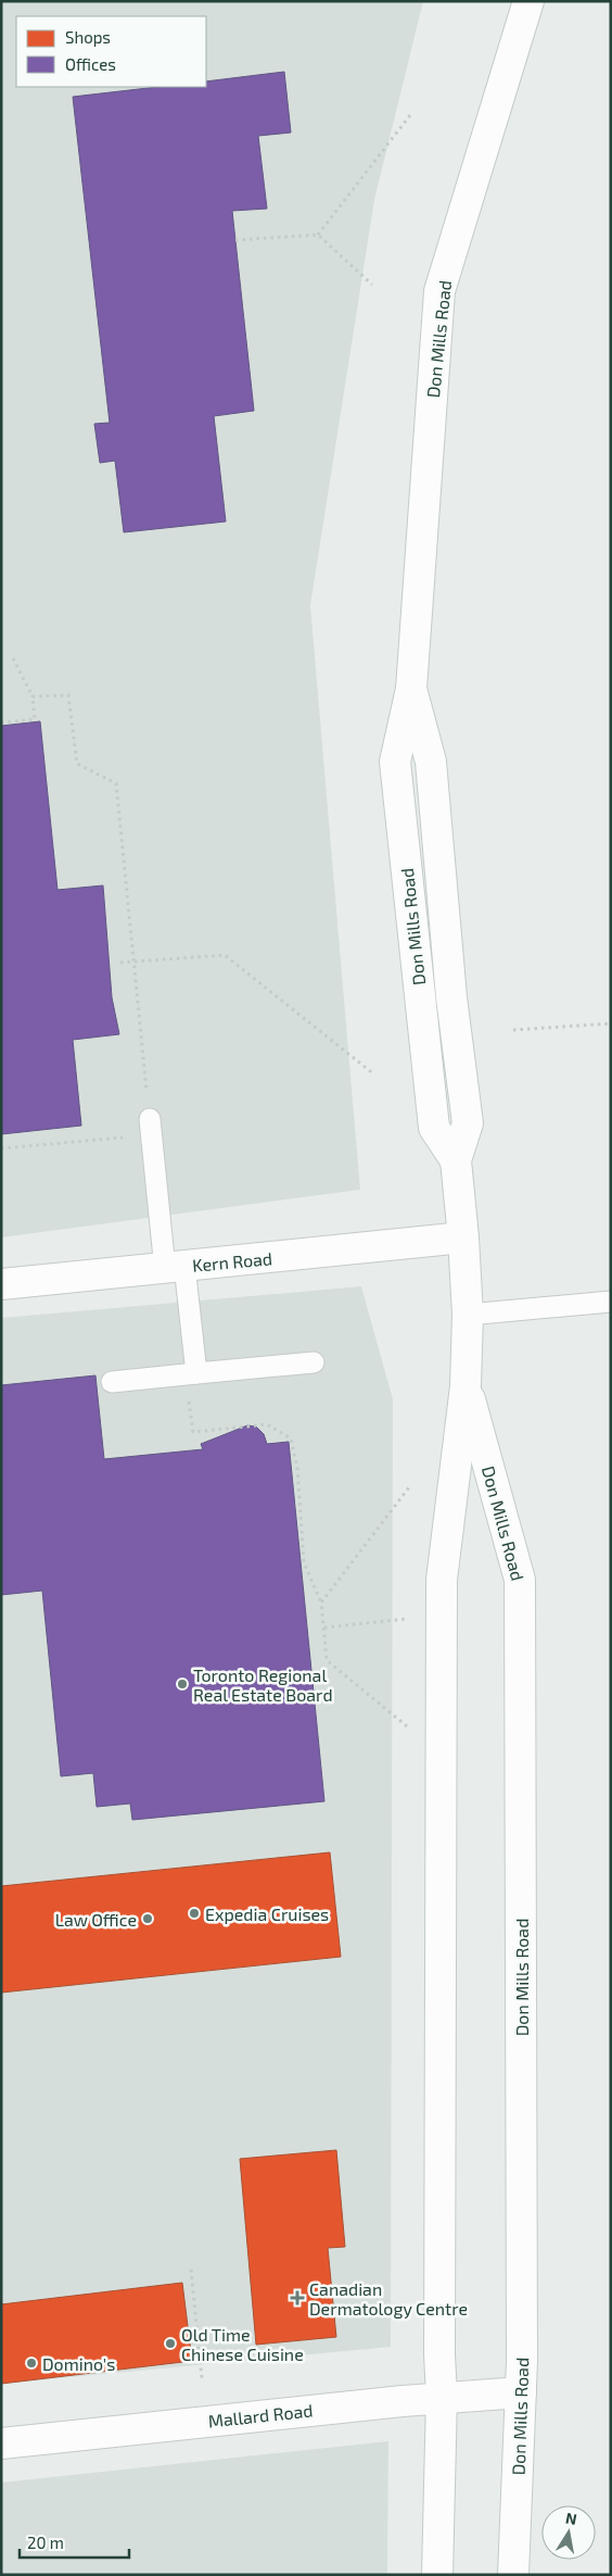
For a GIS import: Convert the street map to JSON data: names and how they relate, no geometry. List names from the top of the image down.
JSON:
{
  "streets": {
    "main road": ["Don Mills Road", "Kern Road", "Mallard Road"]
  },
  "crossings": [
    ["Don Mills Road", "Kern Road"],
    ["Don Mills Road", "Mallard Road"]
  ],
  "places": {
    "other": [
      "Toronto Regional Real Estate Board",
      "Expedia Cruises",
      "Law Office",
      "Old Time Chinese Cuisine",
      "Domino's"
    ],
    "health": ["Canadian Dermatology Centre"]
  },
  "legend": ["Shops", "Offices"],
  "scale_bar": "20 m",
  "north": "top"
}
